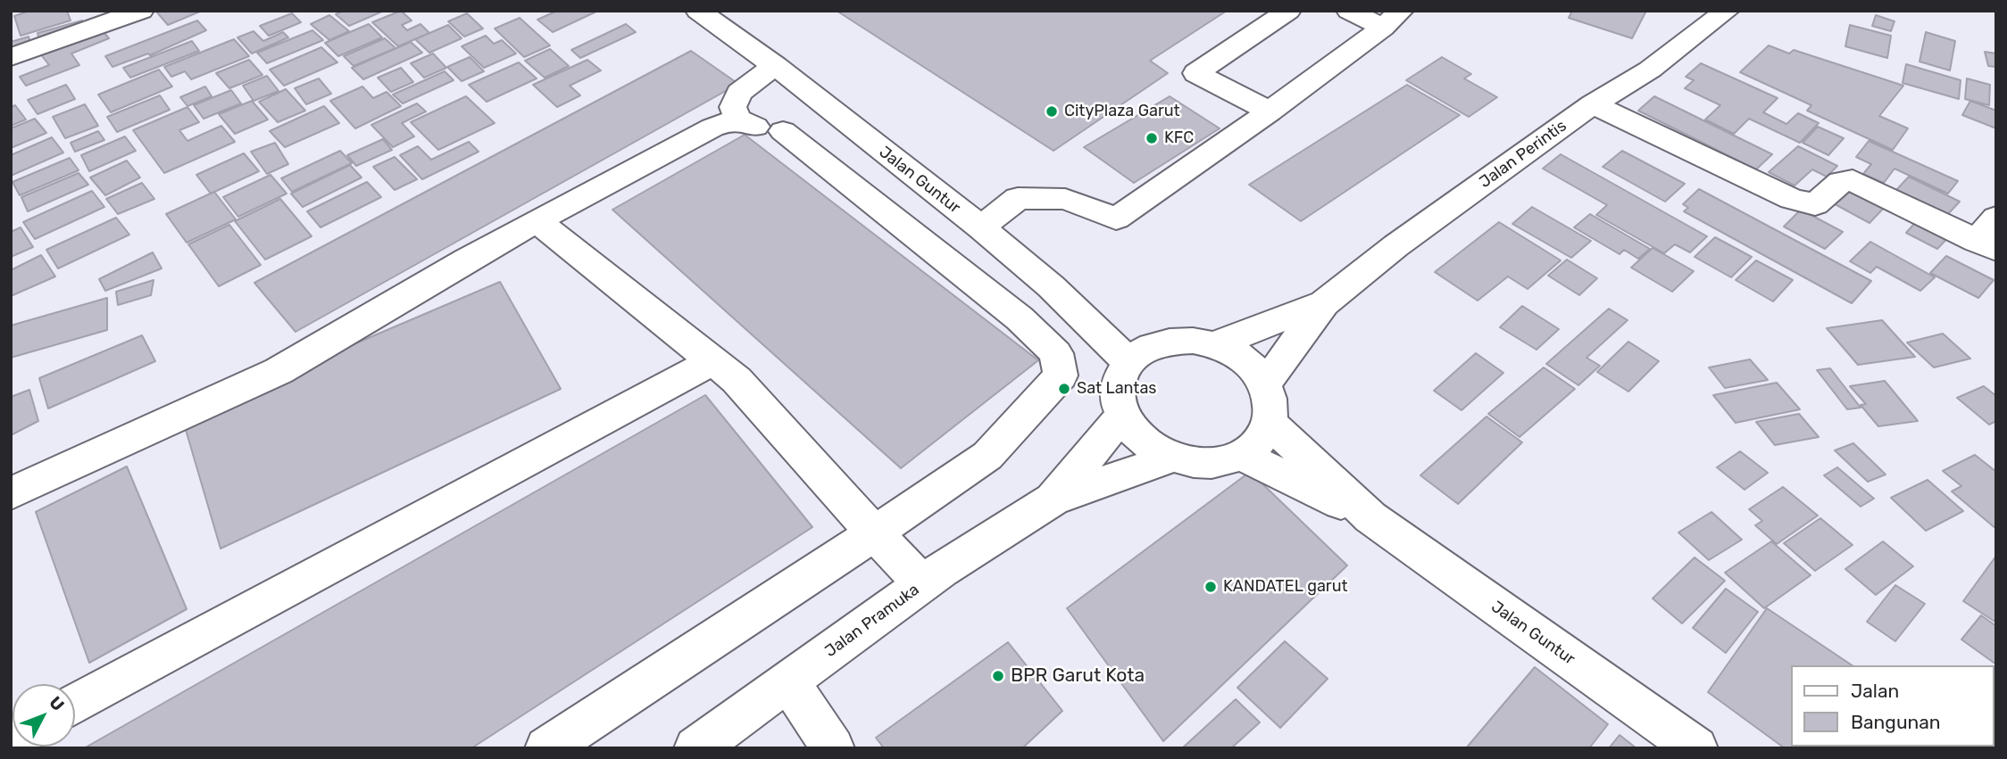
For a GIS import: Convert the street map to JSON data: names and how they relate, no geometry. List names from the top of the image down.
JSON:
{
  "streets": {
    "street": ["Jalan Perintis", "Jalan Guntur", "Jalan Pramuka"]
  },
  "crossings": [
    ["Jalan Perintis", "Jalan Guntur"],
    ["Jalan Perintis", "Jalan Pramuka"],
    ["Jalan Guntur", "Jalan Pramuka"]
  ],
  "places": [
    "CityPlaza Garut",
    "KFC",
    "Sat Lantas",
    "KANDATEL garut",
    "BPR Garut Kota"
  ],
  "legend": ["Jalan", "Bangunan"],
  "north": "top right"
}
